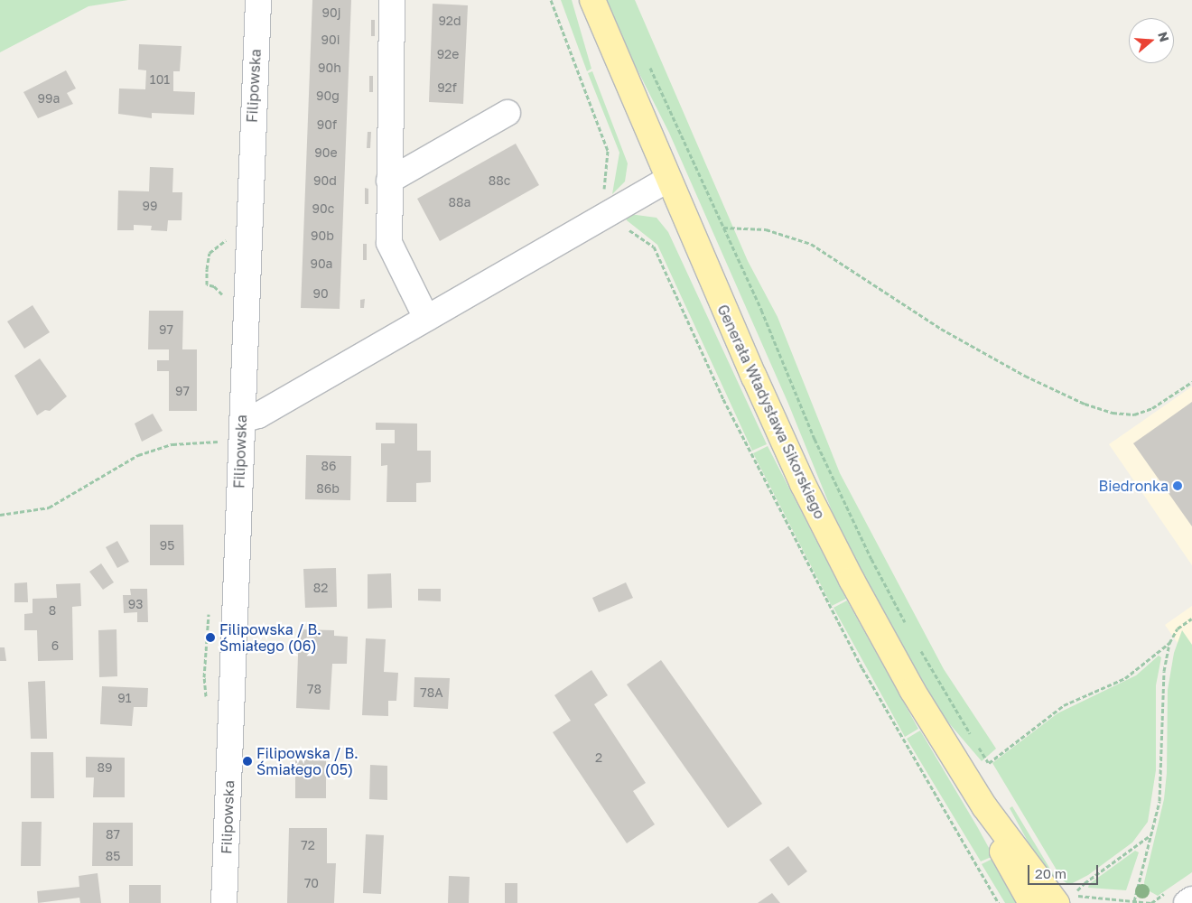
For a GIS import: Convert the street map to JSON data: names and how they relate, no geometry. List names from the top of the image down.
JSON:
{
  "streets": {
    "main road": ["Generała Władysława Sikorskiego"],
    "street": ["Filipowska"]
  },
  "places": ["Biedronka", "Filipowska / B. Śmiałego (06)", "Filipowska / B. Śmiałego (05)"],
  "house_numbers": [
    "90j",
    "92d",
    "90i",
    "92e",
    "90h",
    "101",
    "92f",
    "90g",
    "99a",
    "90f",
    "90e",
    "90d",
    "88c",
    "88a",
    "99",
    "90c",
    "90b",
    "90a",
    "90",
    "97",
    "97",
    "86",
    "86b",
    "95",
    "82",
    "93",
    "8",
    "6",
    "78",
    "78A",
    "91",
    "2",
    "89",
    "87",
    "72",
    "85",
    "70"
  ],
  "scale_bar": "20 m",
  "north": "right"
}
